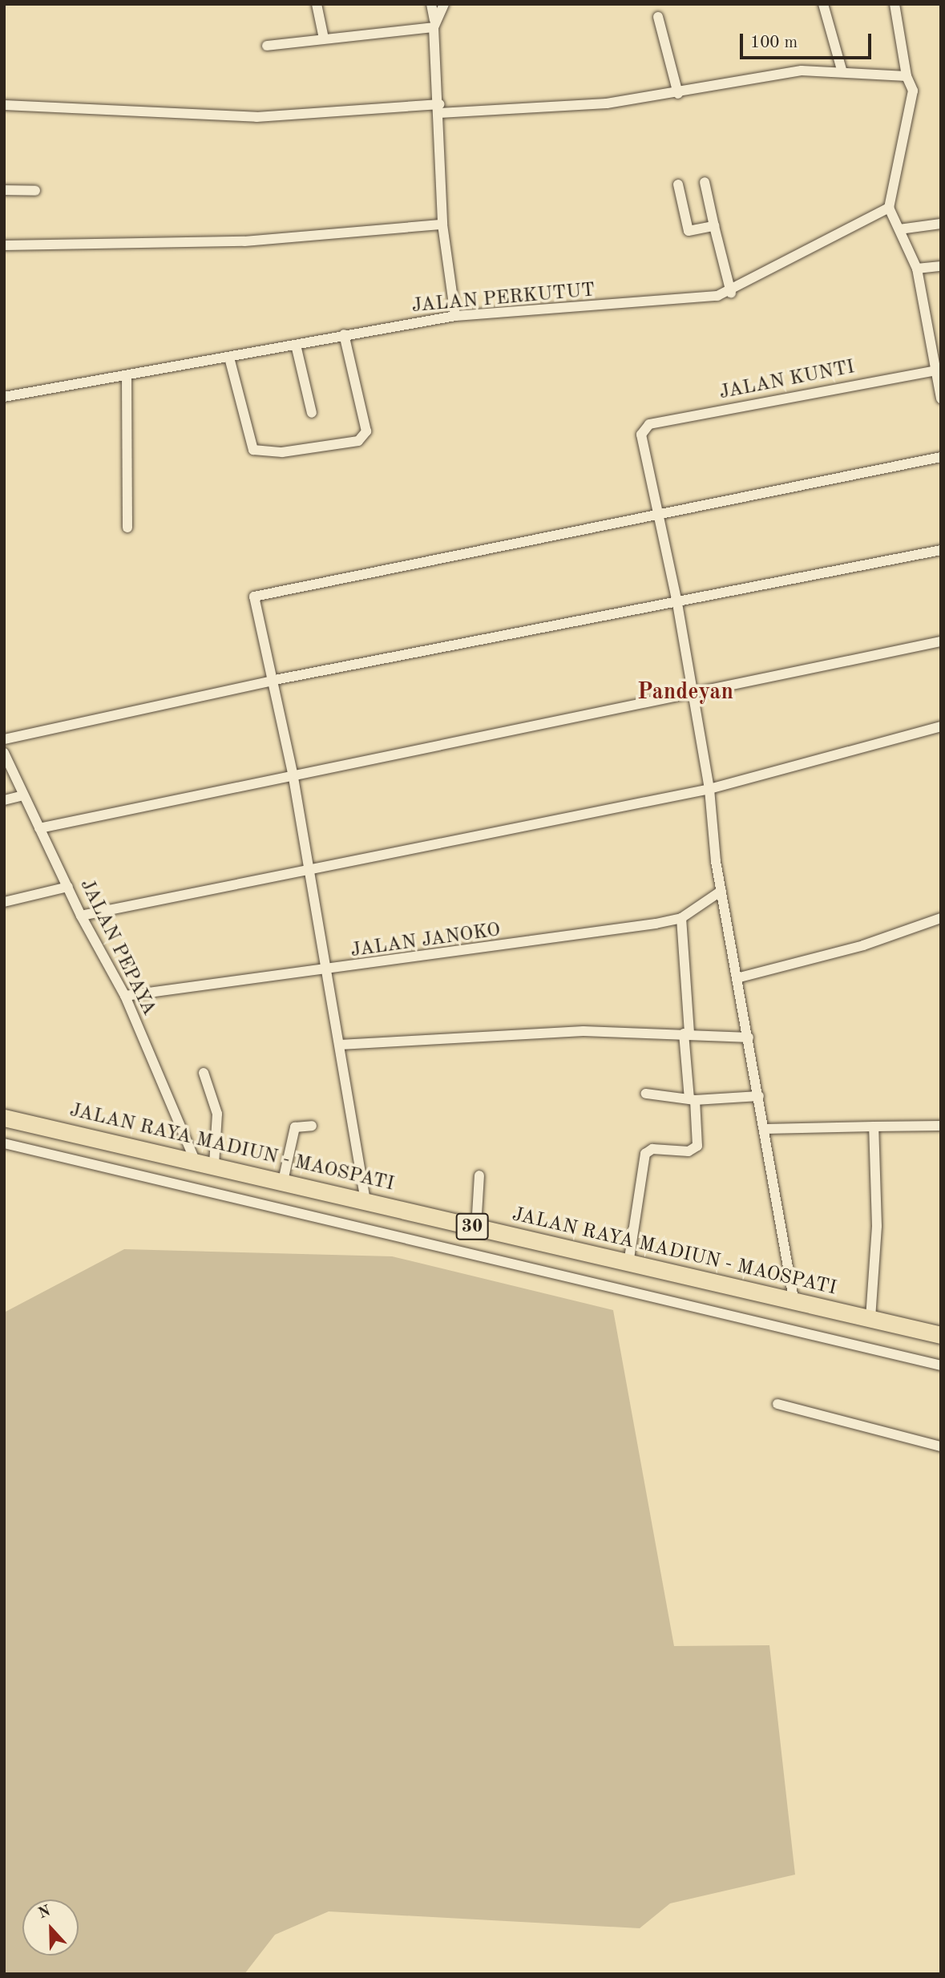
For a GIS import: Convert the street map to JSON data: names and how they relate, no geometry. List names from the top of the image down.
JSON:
{
  "streets": {
    "highway": ["JALAN RAYA MADIUN - MAOSPATI", "30"],
    "street": [
      "JALAN PERKUTUT",
      "JALAN KUNTI",
      "JALAN JANOKO",
      "JALAN PEPAYA"
    ]
  },
  "crossings": [
    ["JALAN JANOKO", "JALAN PEPAYA"],
    ["JALAN PEPAYA", "JALAN RAYA MADIUN - MAOSPATI"]
  ],
  "districts": ["Pandeyan"],
  "scale_bar": "100 m",
  "north": "top"
}
